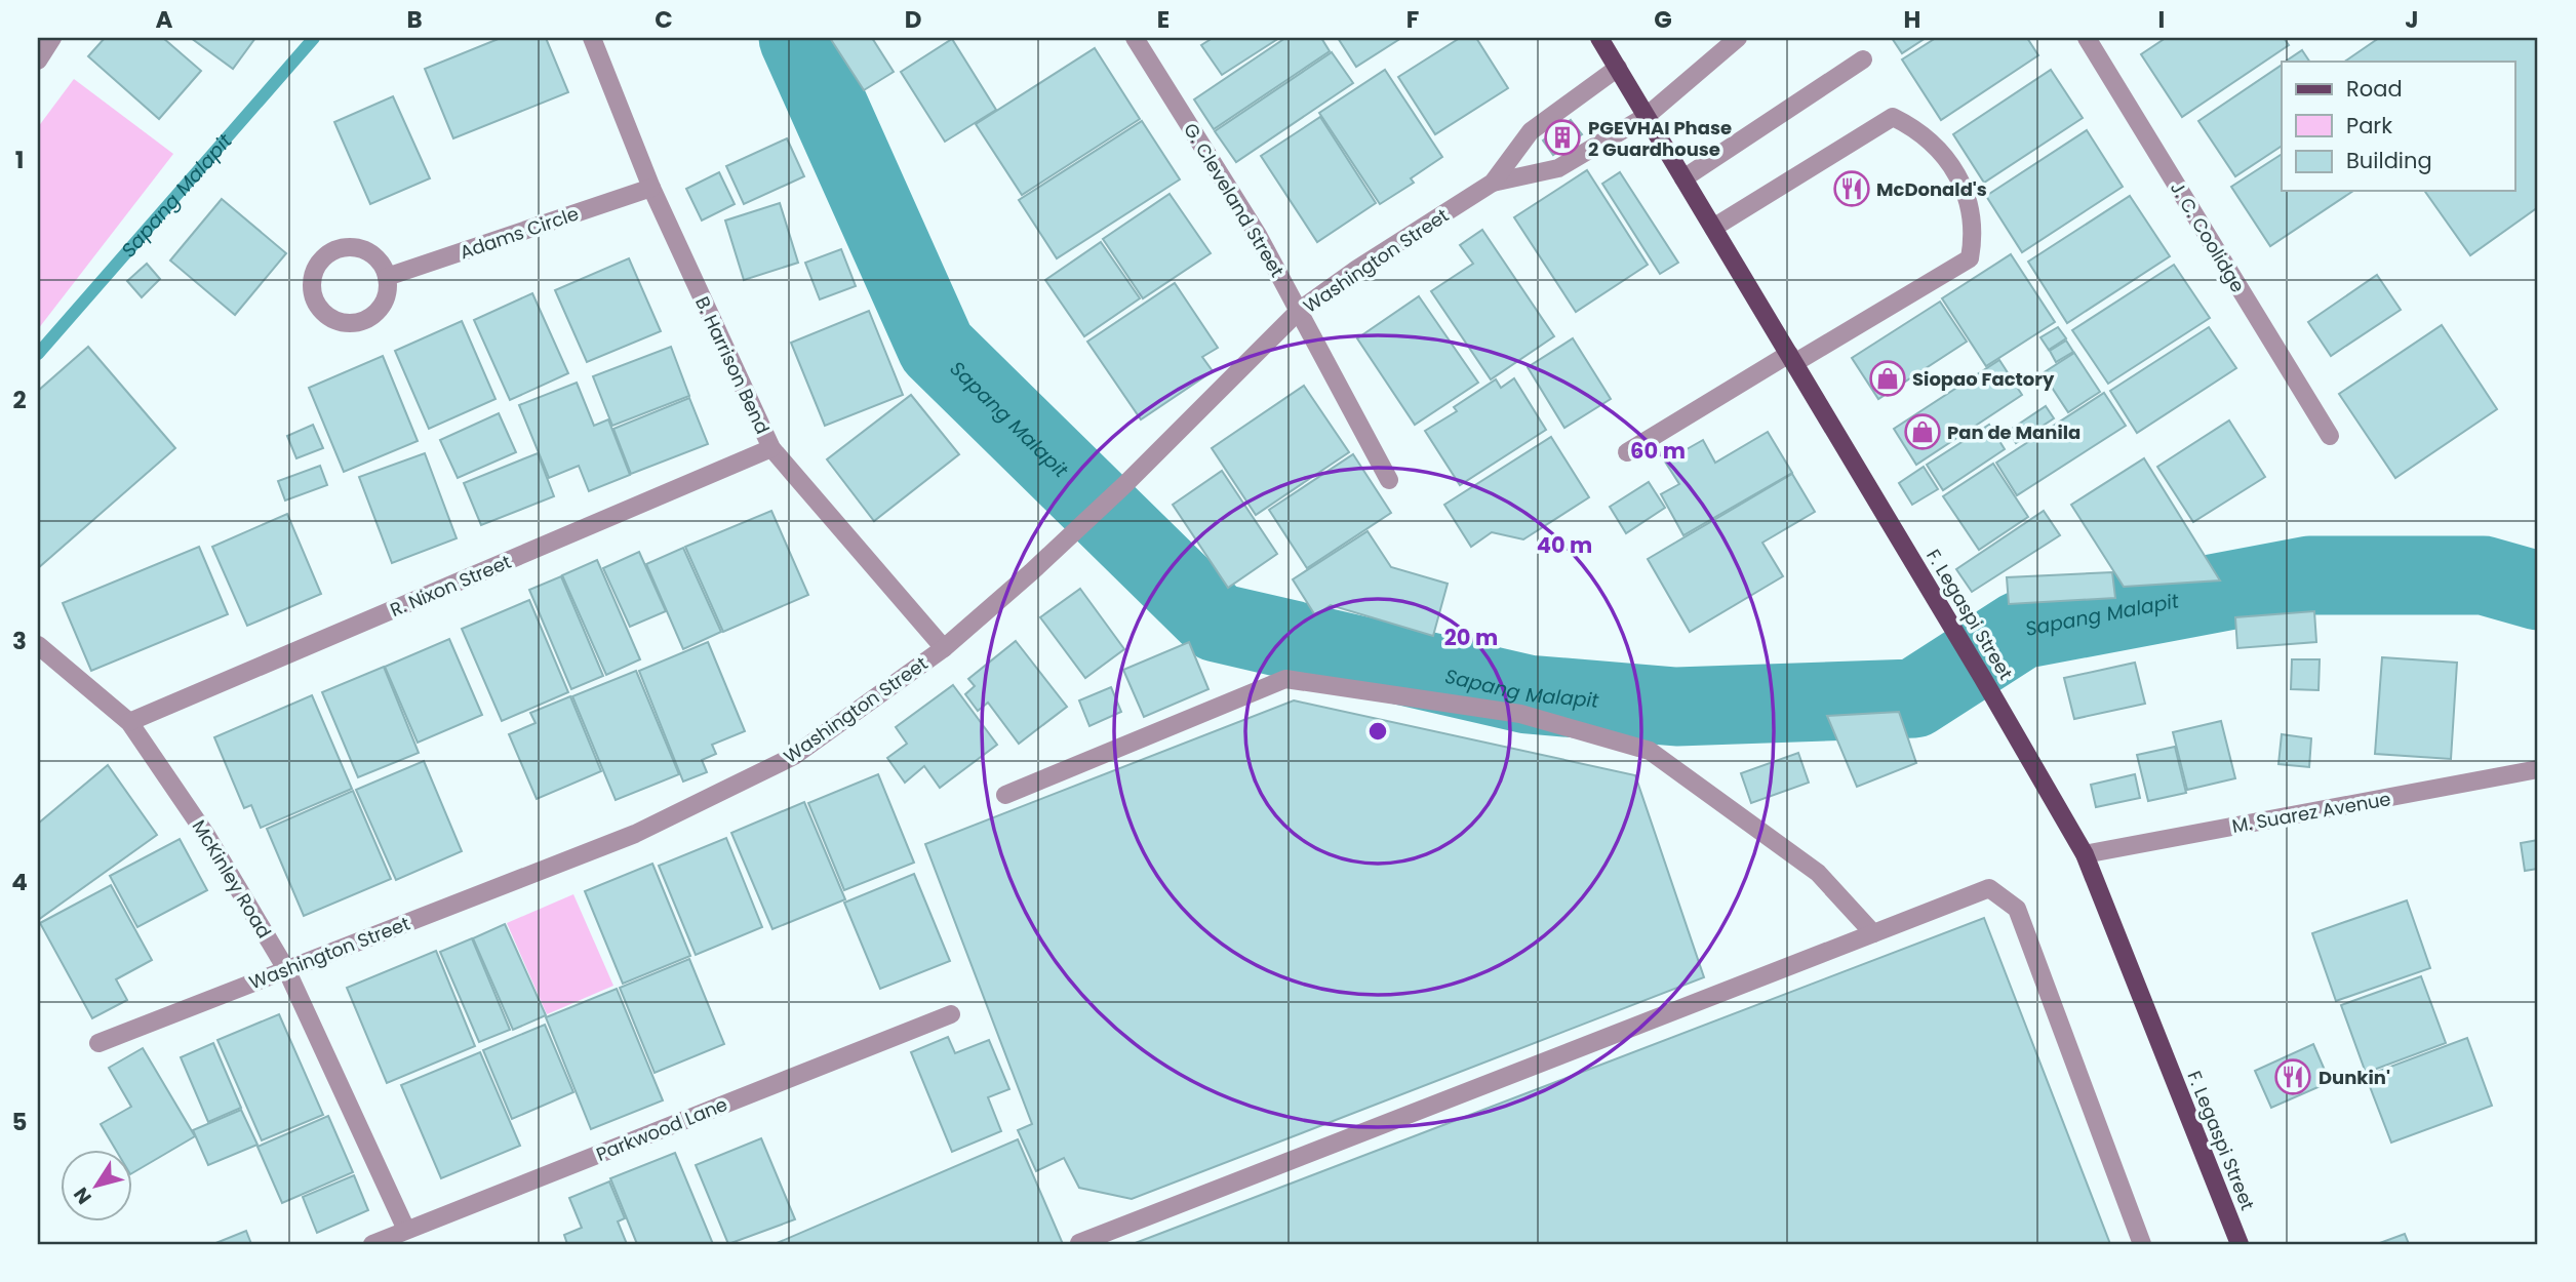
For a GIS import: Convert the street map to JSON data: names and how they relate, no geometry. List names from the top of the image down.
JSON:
{
  "streets": {
    "main road": ["F. Legaspi Street"],
    "street": [
      "G. Cleveland Street",
      "Adams Circle",
      "J. C. Coolidge",
      "Washington Street",
      "B. Harrison Bend",
      "R. Nixon Street",
      "M. Suarez Avenue",
      "McKinley Road",
      "Parkwood Lane"
    ]
  },
  "crossings": [
    ["G. Cleveland Street", "Washington Street"],
    ["Adams Circle", "B. Harrison Bend"],
    ["Washington Street", "B. Harrison Bend"],
    ["Washington Street", "F. Legaspi Street"],
    ["Washington Street", "McKinley Road"],
    ["B. Harrison Bend", "R. Nixon Street"],
    ["R. Nixon Street", "McKinley Road"],
    ["F. Legaspi Street", "M. Suarez Avenue"],
    ["McKinley Road", "Parkwood Lane"]
  ],
  "water": ["Sapang Malapit"],
  "places": {
    "building": ["PGEVHAI Phase 2 Guardhouse"],
    "restaurant": ["McDonald's", "Dunkin'"],
    "shop": ["Siopao Factory", "Pan de Manila"]
  },
  "legend": ["Road", "Park", "Building"],
  "north": "bottom left",
  "grid": {
    "columns": [
      "A",
      "B",
      "C",
      "D",
      "E",
      "F",
      "G",
      "H",
      "I",
      "J"
    ],
    "rows": [
      "1",
      "2",
      "3",
      "4",
      "5"
    ]
  },
  "rings": ["60 m", "40 m", "20 m"]
}
